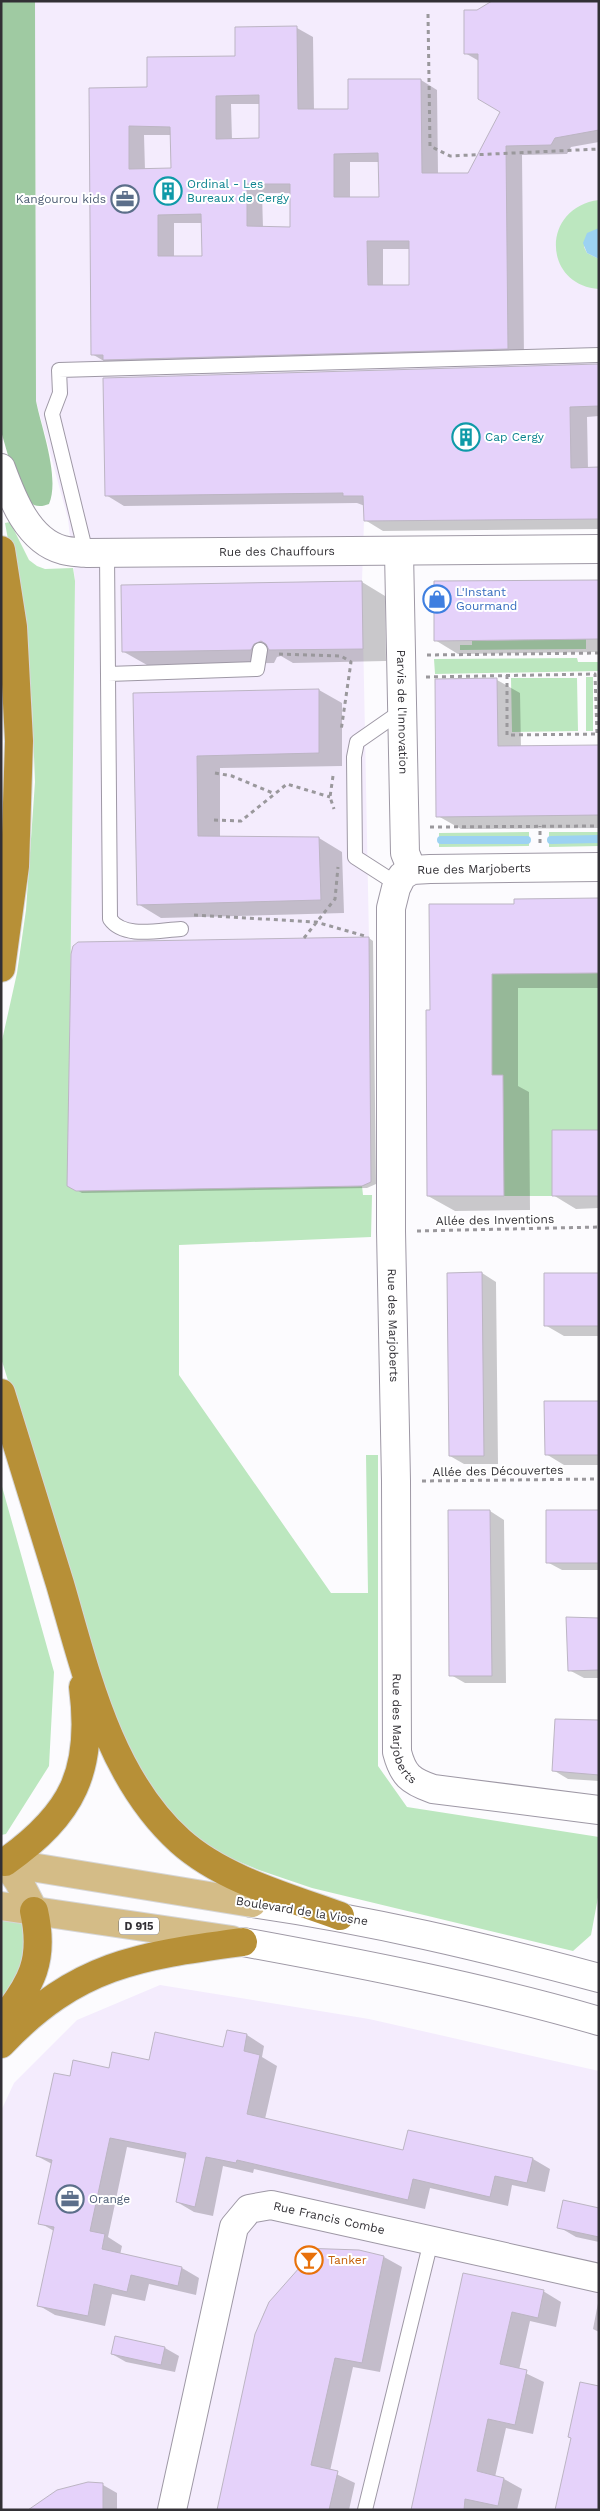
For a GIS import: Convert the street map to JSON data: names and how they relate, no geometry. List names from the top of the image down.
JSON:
{
  "streets": {
    "main road": ["Boulevard de la Viosne", "D 915"],
    "street": [
      "Rue des Chauffours",
      "Parvis de l'Innovation",
      "Rue des Marjoberts",
      "Rue Francis Combe"
    ],
    "path": ["Allée des Inventions", "Allée des Découvertes"]
  },
  "crossings": [
    ["Rue des Chauffours", "Parvis de l'Innovation"],
    ["Parvis de l'Innovation", "Rue des Marjoberts"],
    ["Rue des Marjoberts", "Allée des Inventions"],
    ["Rue des Marjoberts", "Allée des Découvertes"]
  ],
  "places": {
    "building": ["Ordinal - Les Bureaux de Cergy", "Cap Cergy"],
    "office": ["Kangourou kids", "Orange"],
    "shop": ["L'Instant Gourmand"],
    "bar": ["Tanker"]
  }
}
